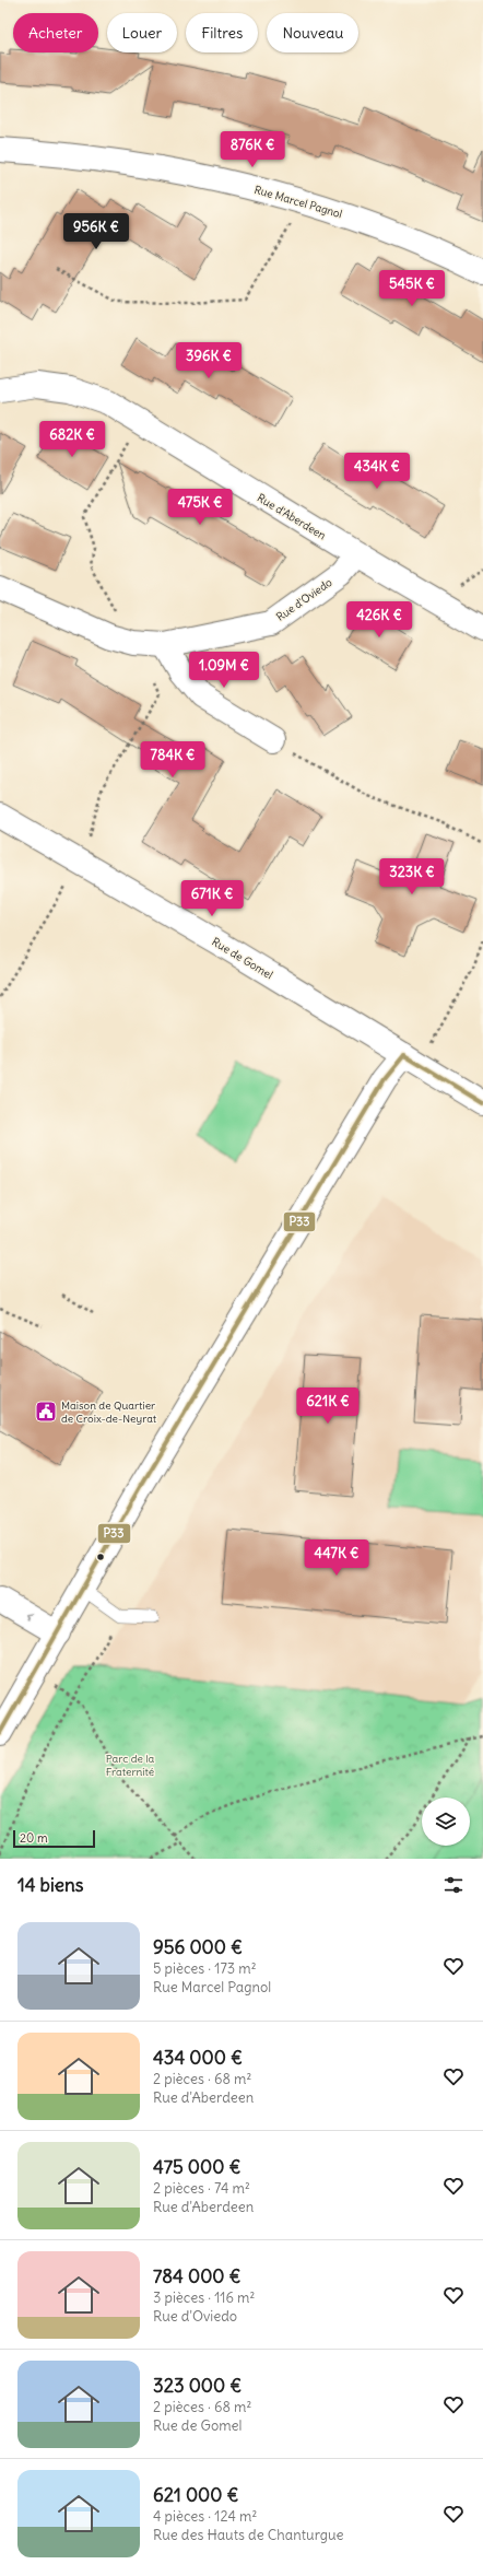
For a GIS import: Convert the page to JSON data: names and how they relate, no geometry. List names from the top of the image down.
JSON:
{
  "streets": {
    "street": [
      "Rue Marcel Pagnol",
      "Rue d'Aberdeen",
      "Rue d'Oviedo",
      "Rue de Gomel"
    ]
  },
  "crossings": [
    ["Rue d'Aberdeen", "Rue d'Oviedo"]
  ],
  "parks": ["Parc de la Fraternité"],
  "places": {
    "public building": ["Maison de Quartier de Croix-de-Neyrat"]
  },
  "lines": ["transit line P33"],
  "scale_bar": "20 m",
  "page": {
    "chip": [
      "Acheter",
      "Louer",
      "Filtres",
      "Nouveau"
    ],
    "price": [
      "876K €",
      "956K €",
      "545K €",
      "396K €",
      "682K €",
      "434K €",
      "475K €",
      "426K €",
      "1.09M €",
      "784K €",
      "323K €",
      "671K €",
      "621K €",
      "447K €"
    ],
    "scale": "20 m",
    "heading": "14 biens",
    "list": [
      {
        "name": "956 000 €",
        "note": "5 pièces · 173 m² · Rue Marcel Pagnol"
      },
      {
        "name": "434 000 €",
        "note": "2 pièces · 68 m² · Rue d'Aberdeen"
      },
      {
        "name": "475 000 €",
        "note": "2 pièces · 74 m² · Rue d'Aberdeen"
      },
      {
        "name": "784 000 €",
        "note": "3 pièces · 116 m² · Rue d'Oviedo"
      },
      {
        "name": "323 000 €",
        "note": "2 pièces · 68 m² · Rue de Gomel"
      },
      {
        "name": "621 000 €",
        "note": "4 pièces · 124 m² · Rue des Hauts de Chanturgue"
      }
    ]
  }
}
